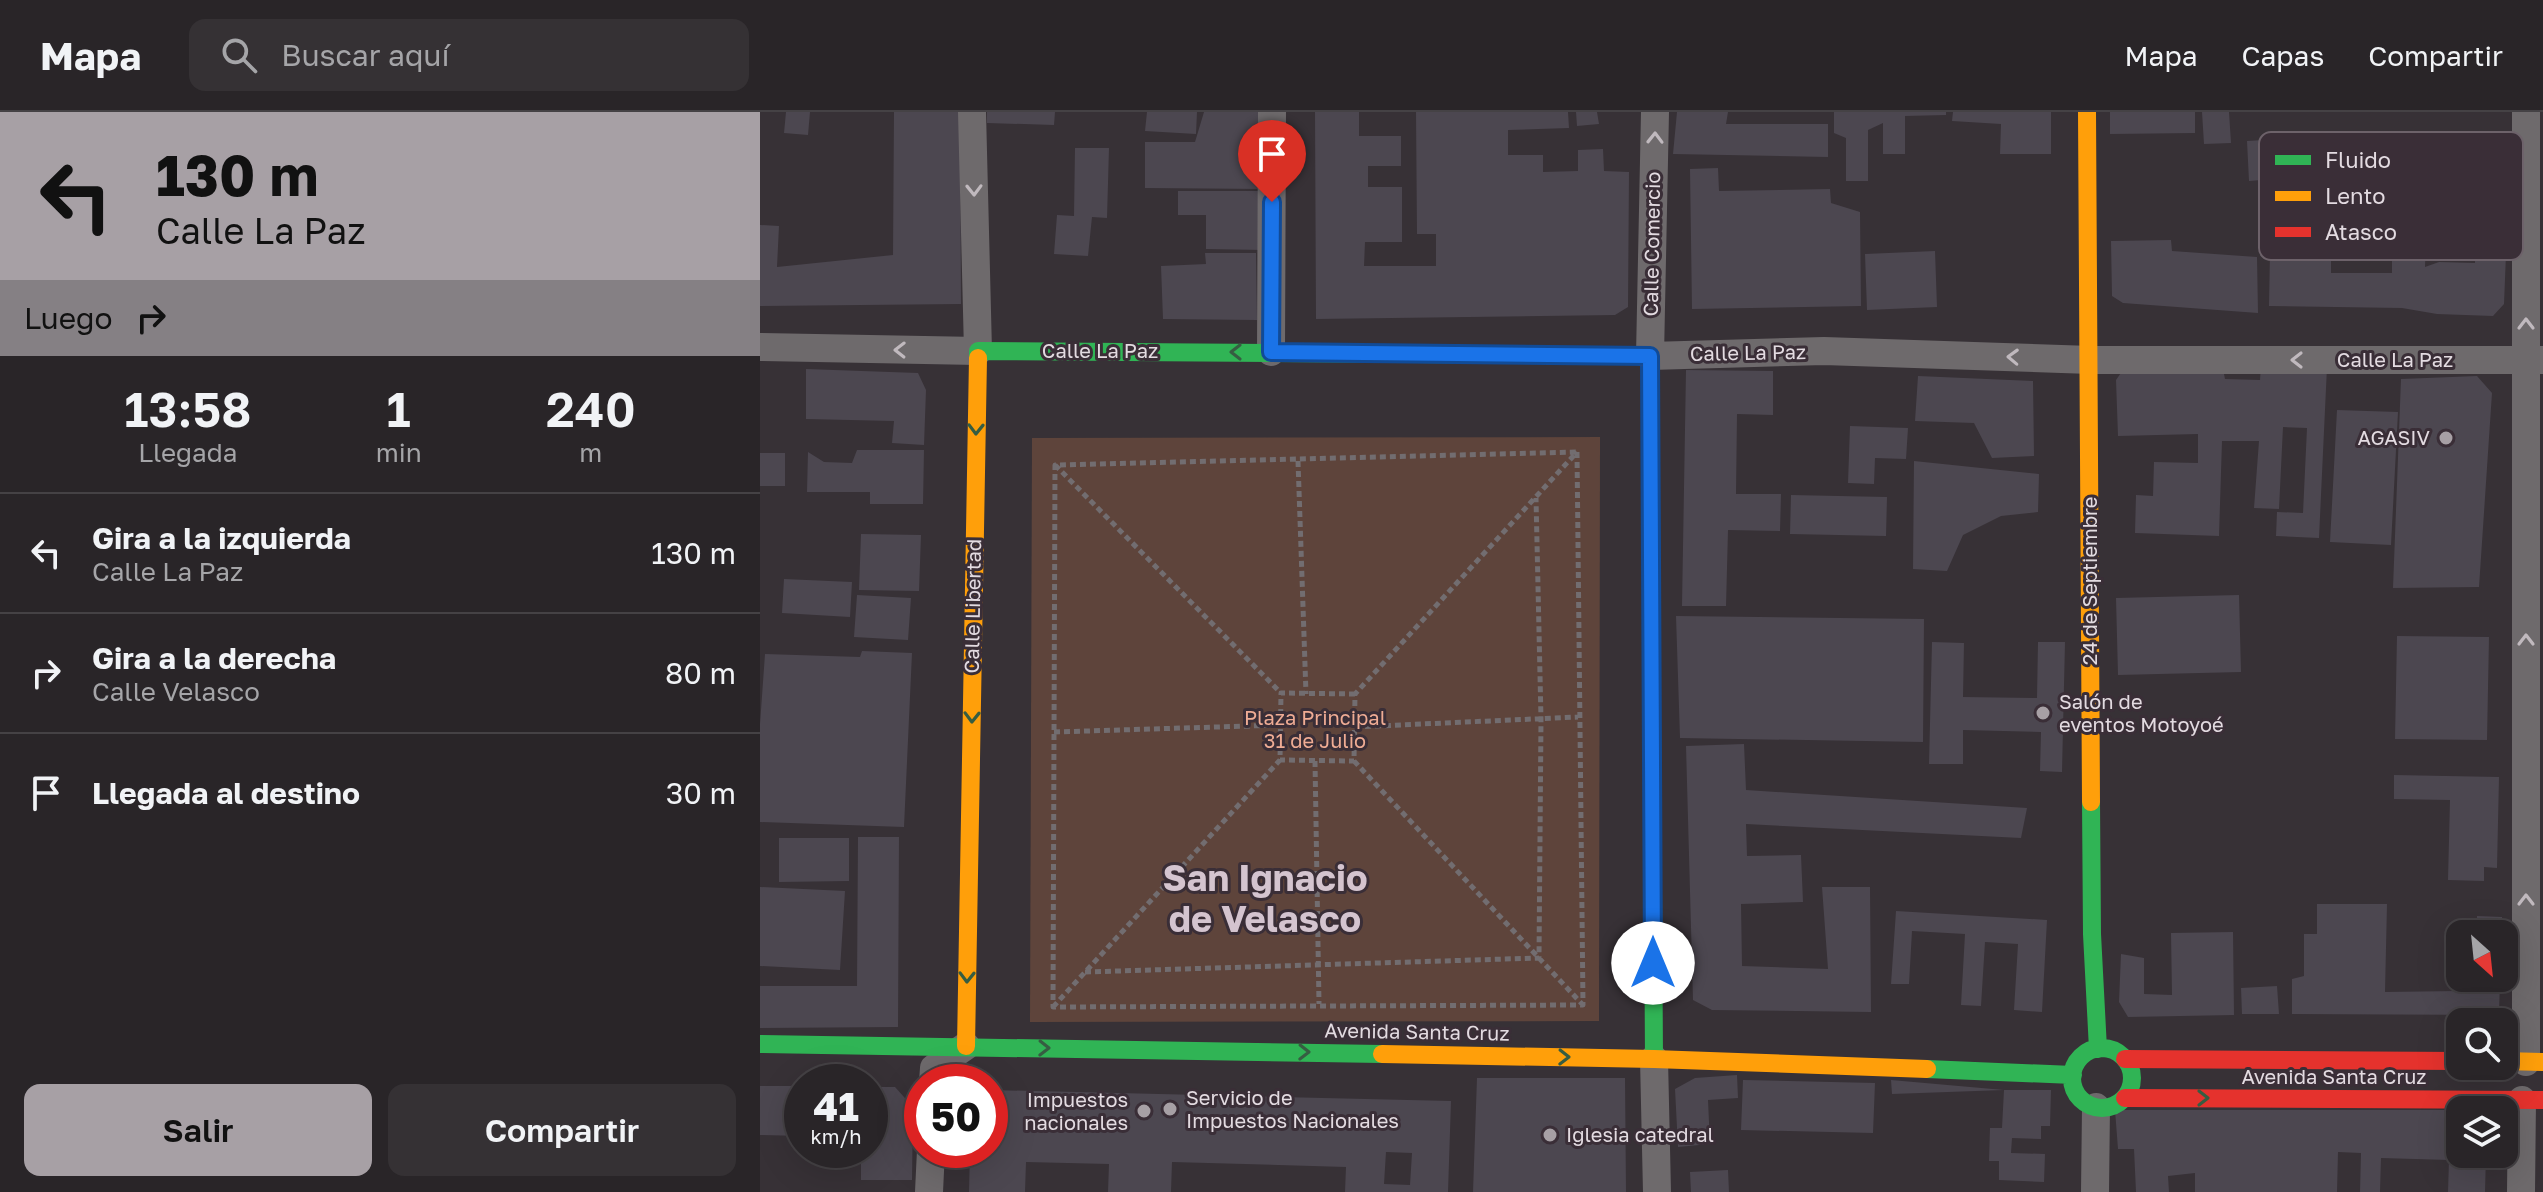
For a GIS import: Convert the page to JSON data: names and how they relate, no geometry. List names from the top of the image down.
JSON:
{
  "streets": {
    "main road": [
      "Calle Comercio",
      "Calle La Paz",
      "24 de Septiembre",
      "Calle Libertad",
      "Avenida Santa Cruz"
    ]
  },
  "crossings": [
    ["Calle Comercio", "Calle La Paz"],
    ["Calle Comercio", "Avenida Santa Cruz"],
    ["Calle La Paz", "24 de Septiembre"],
    ["Calle La Paz", "Calle Libertad"],
    ["24 de Septiembre", "Avenida Santa Cruz"],
    ["Calle Libertad", "Avenida Santa Cruz"]
  ],
  "one_way": ["Calle La Paz", "Calle Libertad", "Avenida Santa Cruz"],
  "districts": ["San Ignacio de Velasco"],
  "parks": ["Plaza Principal 31 de Julio"],
  "places": [
    "AGASIV",
    "Salón de eventos Motoyoé",
    "Servicio de Impuestos Nacionales",
    "Impuestos nacionales",
    "Iglesia catedral"
  ],
  "legend": ["Fluido", "Lento", "Atasco"],
  "north": "bottom right",
  "page": {
    "header": "Mapa",
    "search": "Buscar aquí",
    "nav": ["Mapa", "Capas", "Compartir"],
    "turn": ["130 m", "Calle La Paz"],
    "then": "Luego",
    "eta": [
      "13:58",
      "Llegada",
      "1",
      "min",
      "240",
      "m"
    ],
    "list": [
      {
        "name": "Gira a la izquierda",
        "note": "Calle La Paz",
        "value": "130 m"
      },
      {
        "name": "Gira a la derecha",
        "note": "Calle Velasco",
        "value": "80 m"
      },
      {
        "name": "Llegada al destino",
        "value": "30 m"
      }
    ],
    "speed": "41 km/h",
    "limit": "50",
    "buttons": ["Salir", "Compartir"]
  }
}
